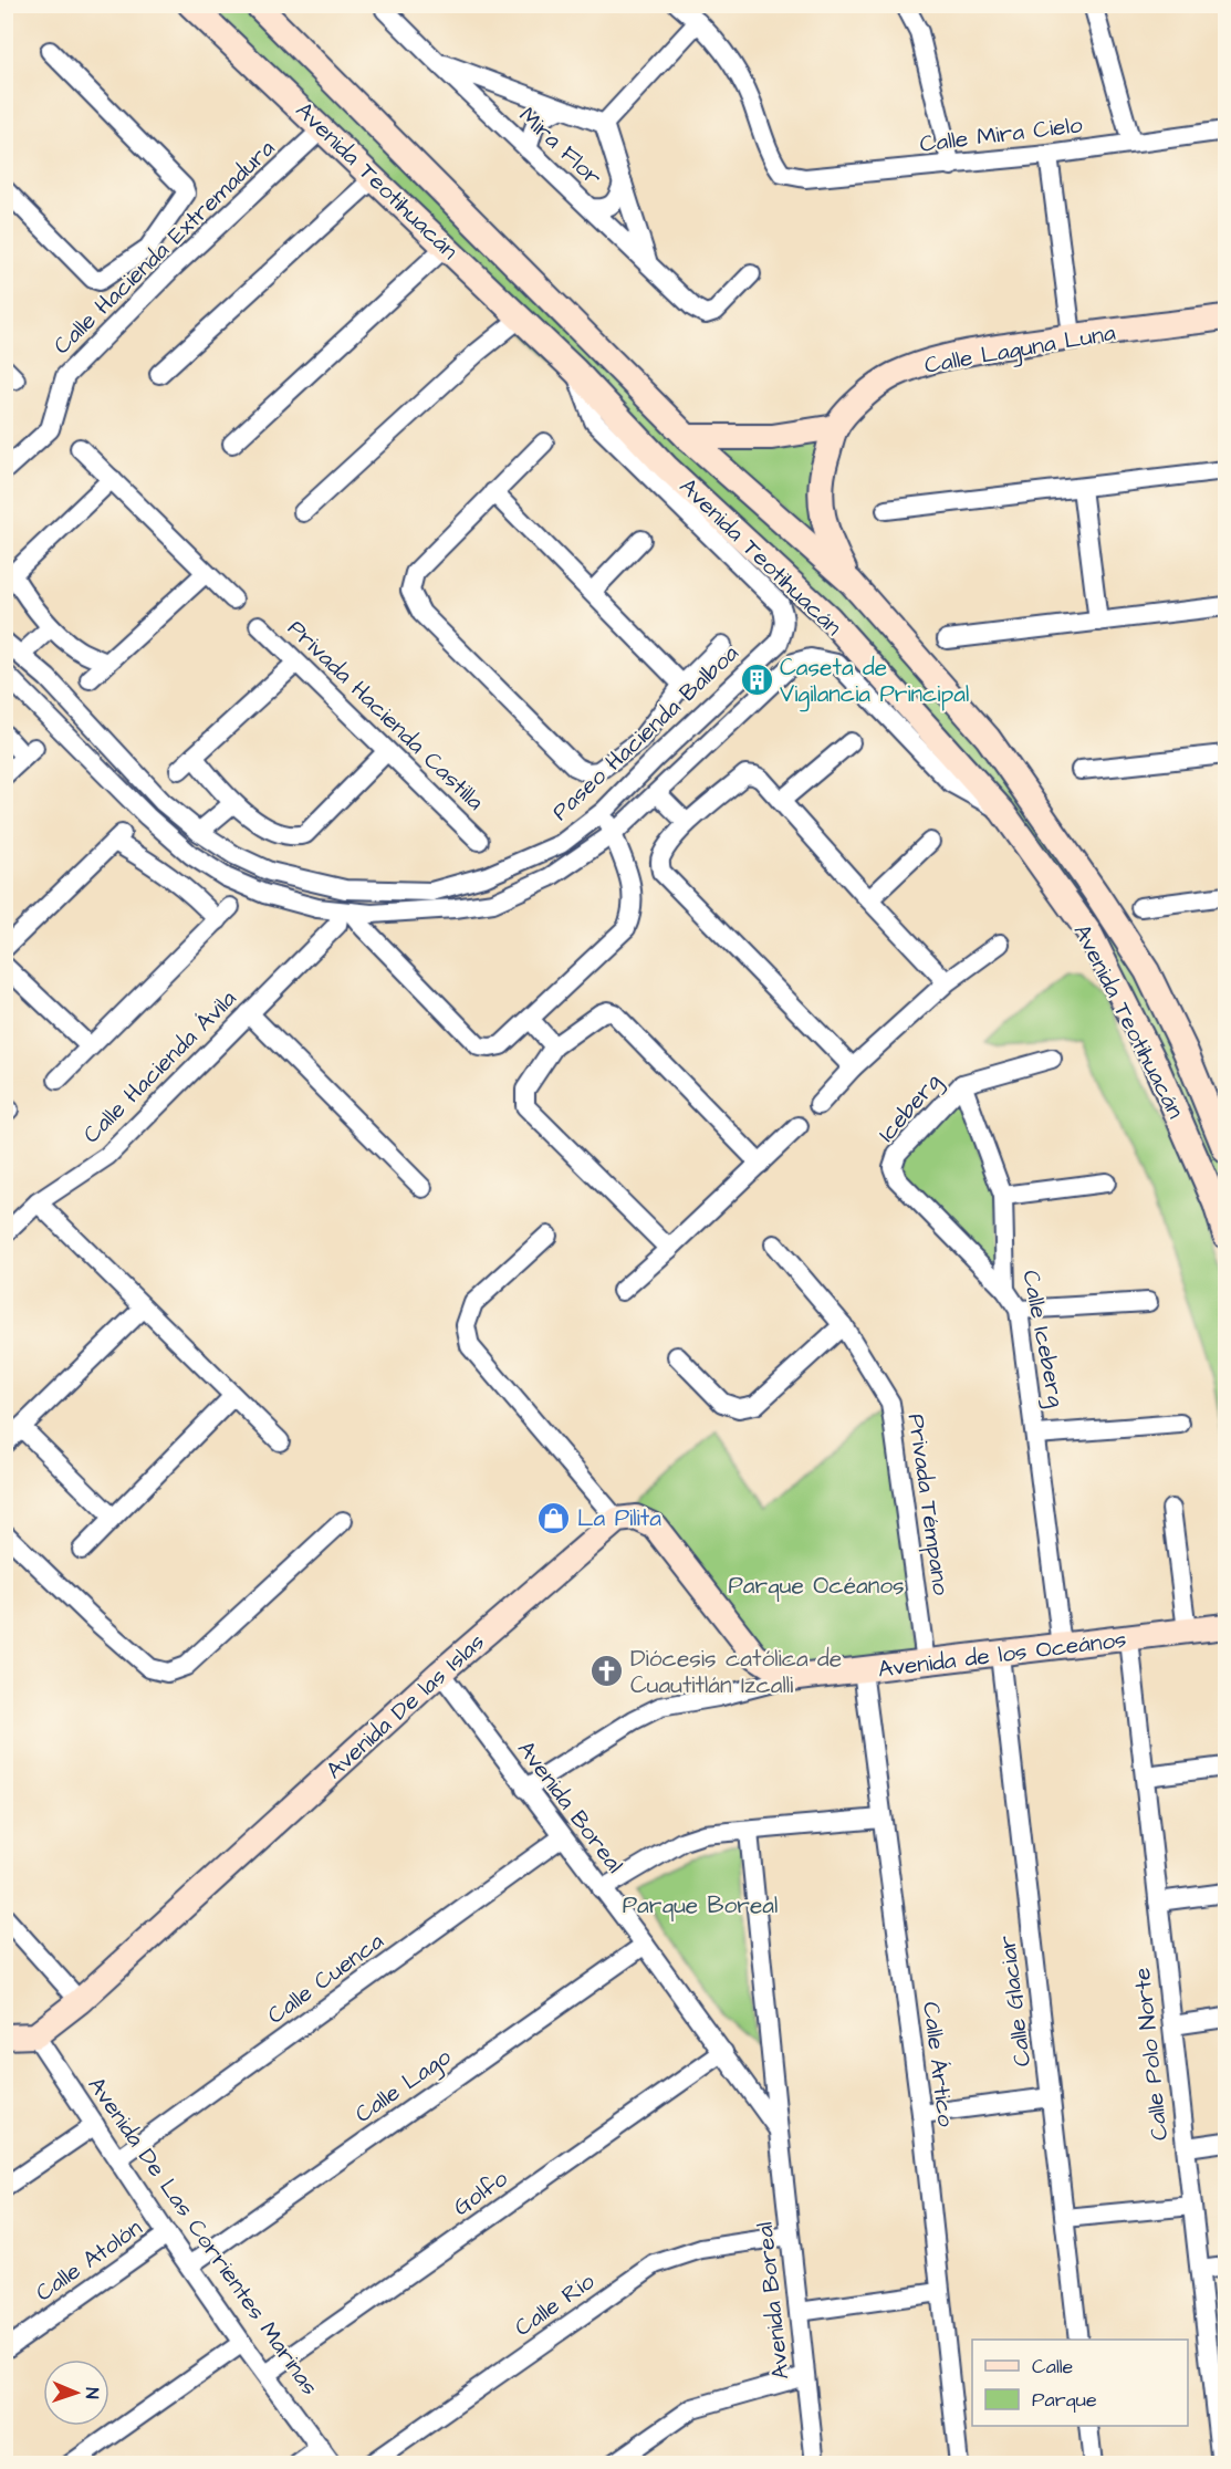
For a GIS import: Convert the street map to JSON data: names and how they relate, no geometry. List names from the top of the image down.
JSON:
{
  "streets": {
    "main road": [
      "Avenida Teotihuacán",
      "Calle Laguna Luna",
      "Avenida de los Oceános",
      "Avenida De las Islas"
    ],
    "street": [
      "Calle Mira Cielo",
      "Mira Flor",
      "Calle Hacienda Extremadura",
      "Privada Hacienda Castilla",
      "Paseo Hacienda Balboa",
      "Calle Hacienda Ávila",
      "Iceberg",
      "Calle Iceberg",
      "Privada Témpano",
      "Avenida Boreal",
      "Calle Cuenca",
      "Calle Glaciar",
      "Calle Polo Norte",
      "Calle Ártico",
      "Calle Lago",
      "Golfo",
      "Avenida De Las Corrientes Marinas",
      "Calle Atolón",
      "Calle Río"
    ]
  },
  "crossings": [
    ["Avenida Teotihuacán", "Calle Hacienda Extremadura"],
    ["Avenida Teotihuacán", "Calle Laguna Luna"],
    ["Avenida Teotihuacán", "Paseo Hacienda Balboa"],
    ["Paseo Hacienda Balboa", "Calle Hacienda Ávila"],
    ["Iceberg", "Calle Iceberg"],
    ["Calle Iceberg", "Avenida de los Oceános"],
    ["Privada Témpano", "Avenida de los Oceános"],
    ["Avenida de los Oceános", "Avenida Boreal"],
    ["Avenida de los Oceános", "Calle Glaciar"],
    ["Avenida de los Oceános", "Calle Polo Norte"],
    ["Avenida de los Oceános", "Calle Ártico"],
    ["Avenida De las Islas", "Avenida Boreal"],
    ["Avenida De las Islas", "Avenida De Las Corrientes Marinas"],
    ["Avenida Boreal", "Calle Cuenca"],
    ["Avenida Boreal", "Calle Lago"],
    ["Avenida Boreal", "Golfo"],
    ["Avenida Boreal", "Calle Río"],
    ["Calle Cuenca", "Avenida De Las Corrientes Marinas"],
    ["Calle Lago", "Avenida De Las Corrientes Marinas"],
    ["Golfo", "Avenida De Las Corrientes Marinas"],
    ["Avenida De Las Corrientes Marinas", "Calle Atolón"]
  ],
  "parks": ["Parque Océanos", "Parque Boreal"],
  "places": {
    "building": ["Caseta de Vigilancia Principal"],
    "shop": ["La Pilita"],
    "church": ["Diócesis católica de Cuautitlán Izcalli"]
  },
  "legend": ["Calle", "Parque"],
  "north": "right"
}
